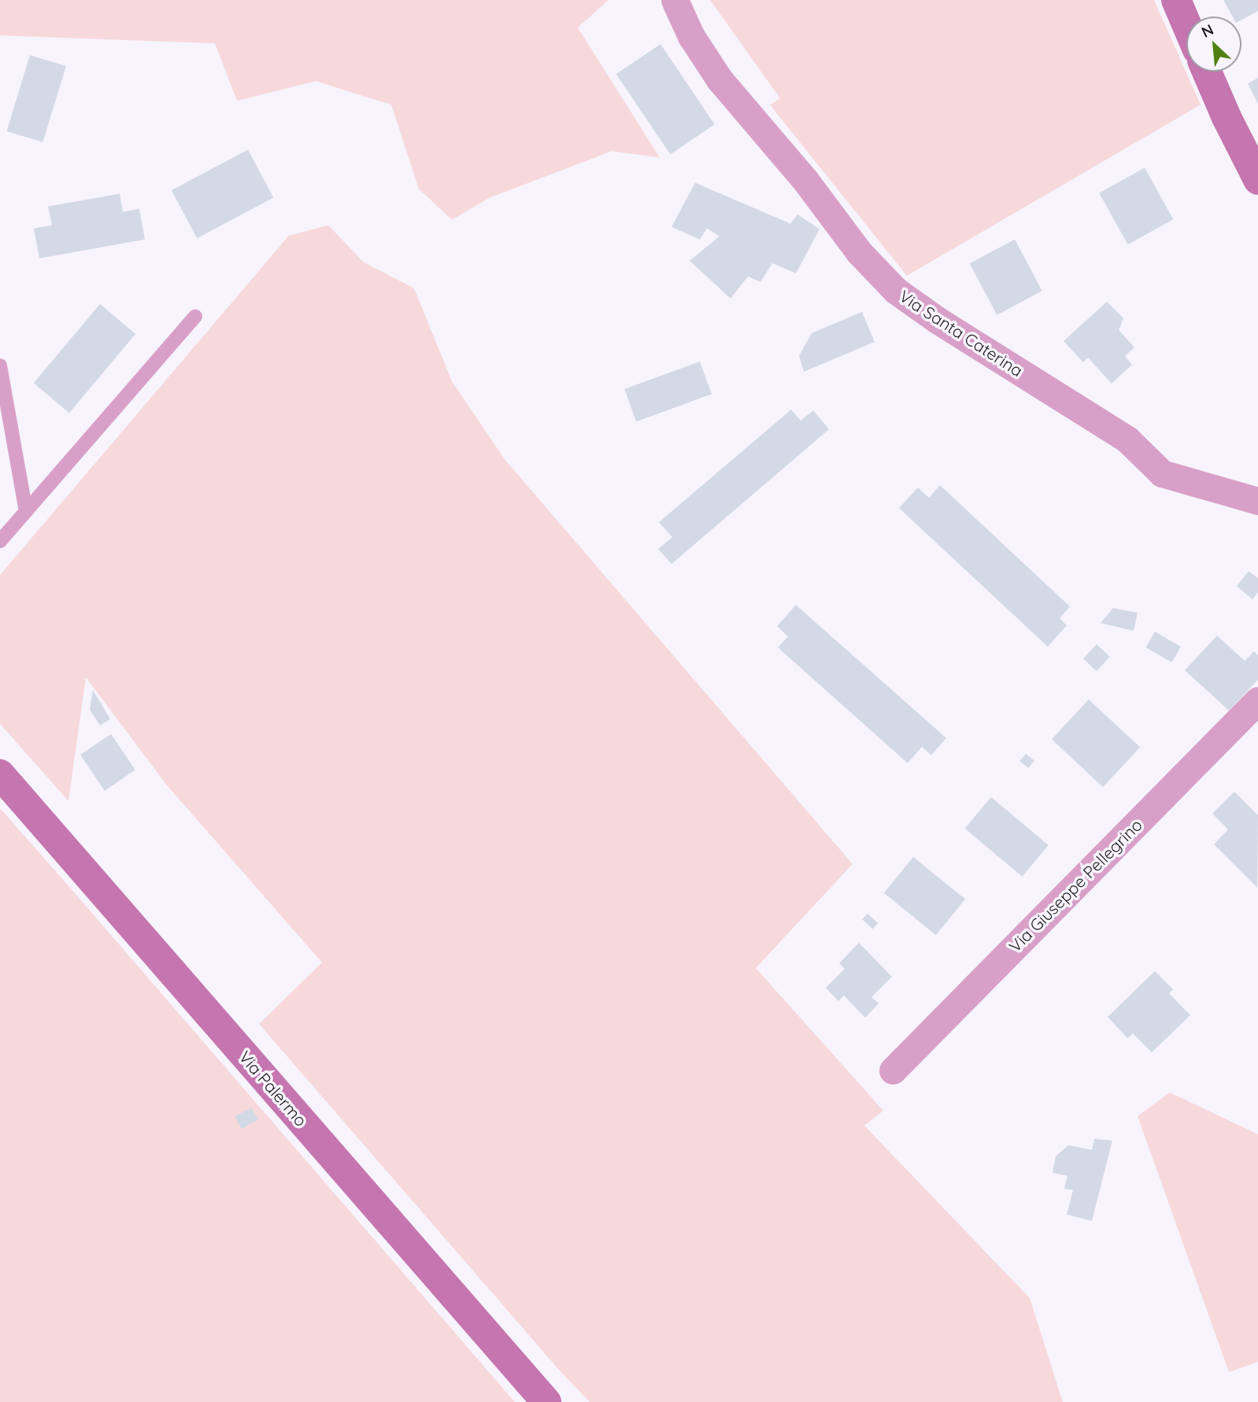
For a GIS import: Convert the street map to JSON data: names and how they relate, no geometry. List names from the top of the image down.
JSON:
{
  "streets": {
    "street": ["Via Santa Caterina", "Via Giuseppe Pellegrino", "Via Palermo"]
  },
  "north": "top left"
}
